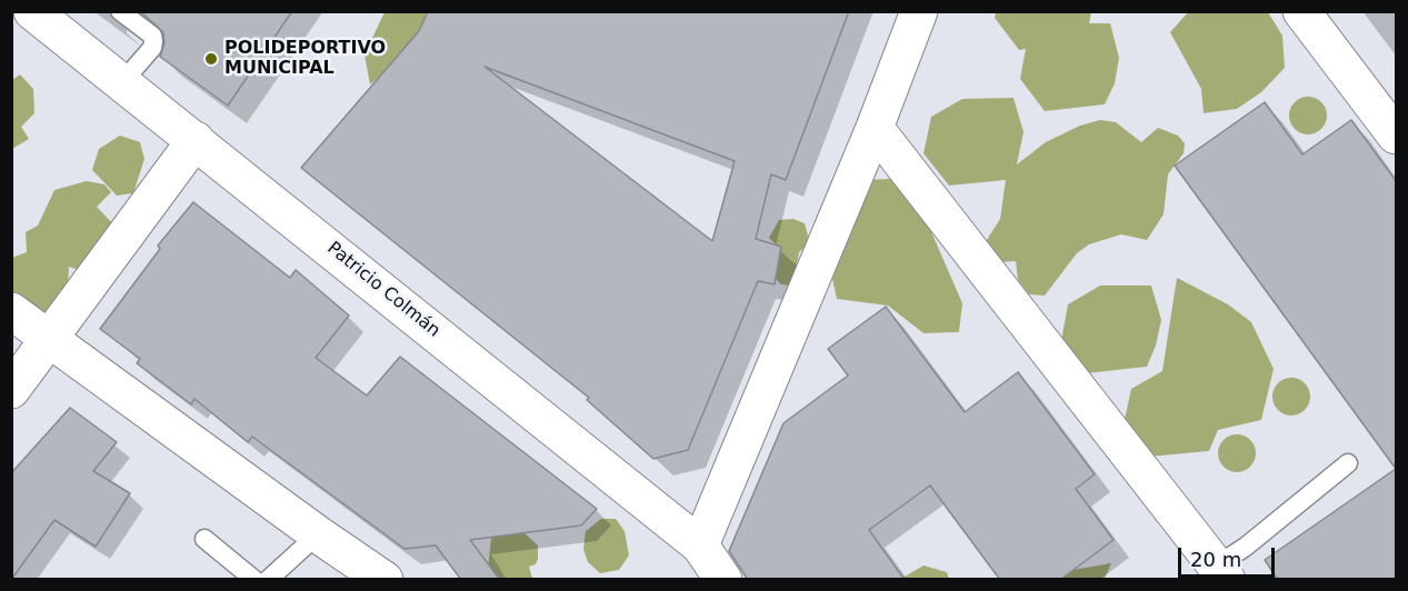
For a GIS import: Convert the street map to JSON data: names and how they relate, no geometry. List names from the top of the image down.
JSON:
{
  "streets": {
    "street": ["Patricio Colmán"]
  },
  "places": ["POLIDEPORTIVO MUNICIPAL"],
  "scale_bar": "20 m"
}
